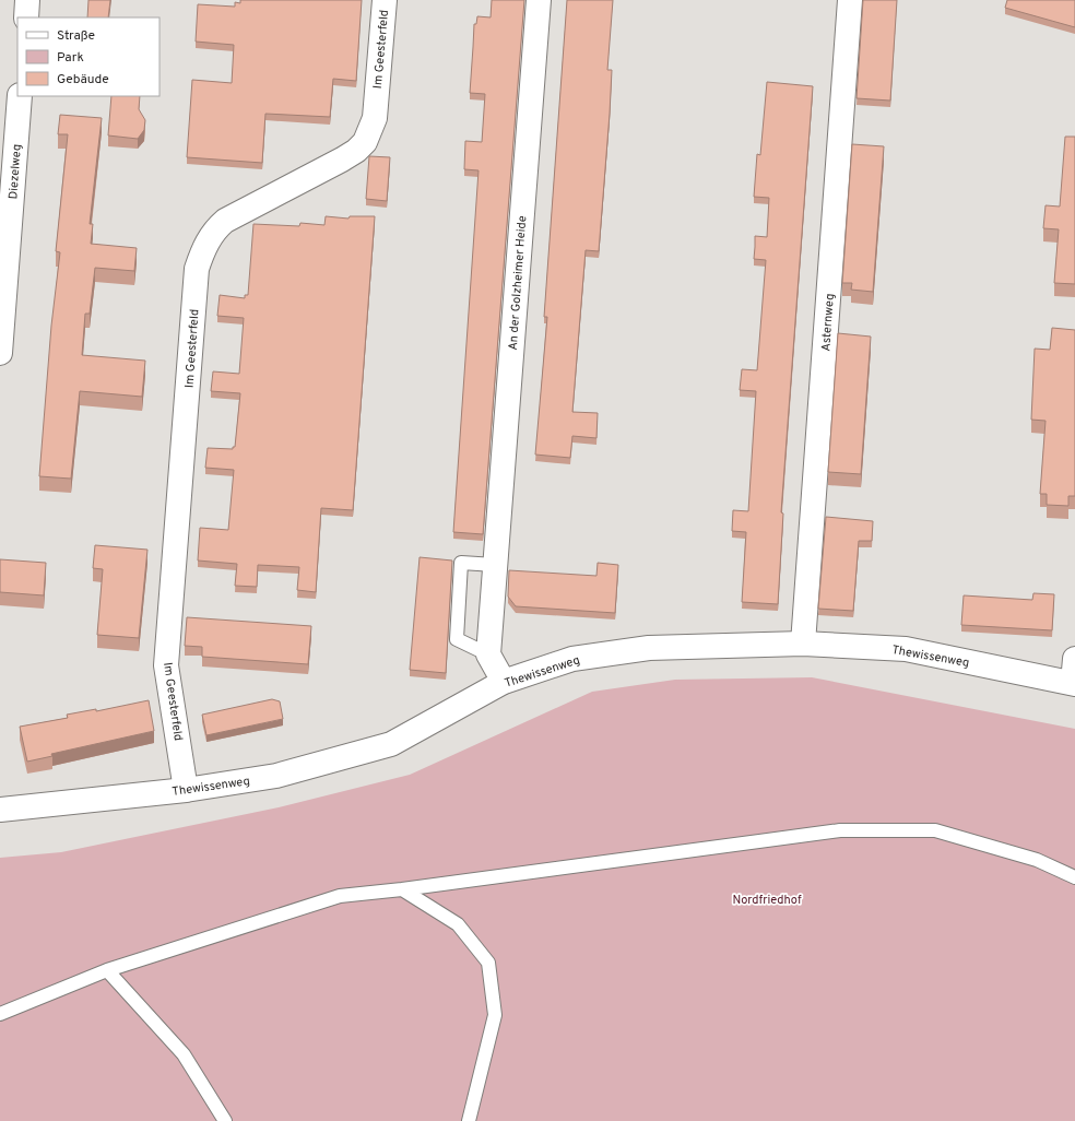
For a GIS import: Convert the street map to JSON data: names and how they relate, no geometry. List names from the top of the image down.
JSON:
{
  "streets": {
    "street": [
      "Im Geesterfeld",
      "Diezelweg",
      "An der Golzheimer Heide",
      "Asternweg",
      "Thewissenweg"
    ]
  },
  "crossings": [
    ["Im Geesterfeld", "Thewissenweg"],
    ["Asternweg", "Thewissenweg"]
  ],
  "parks": ["Nordfriedhof"],
  "legend": ["Straße", "Park", "Gebäude"]
}
